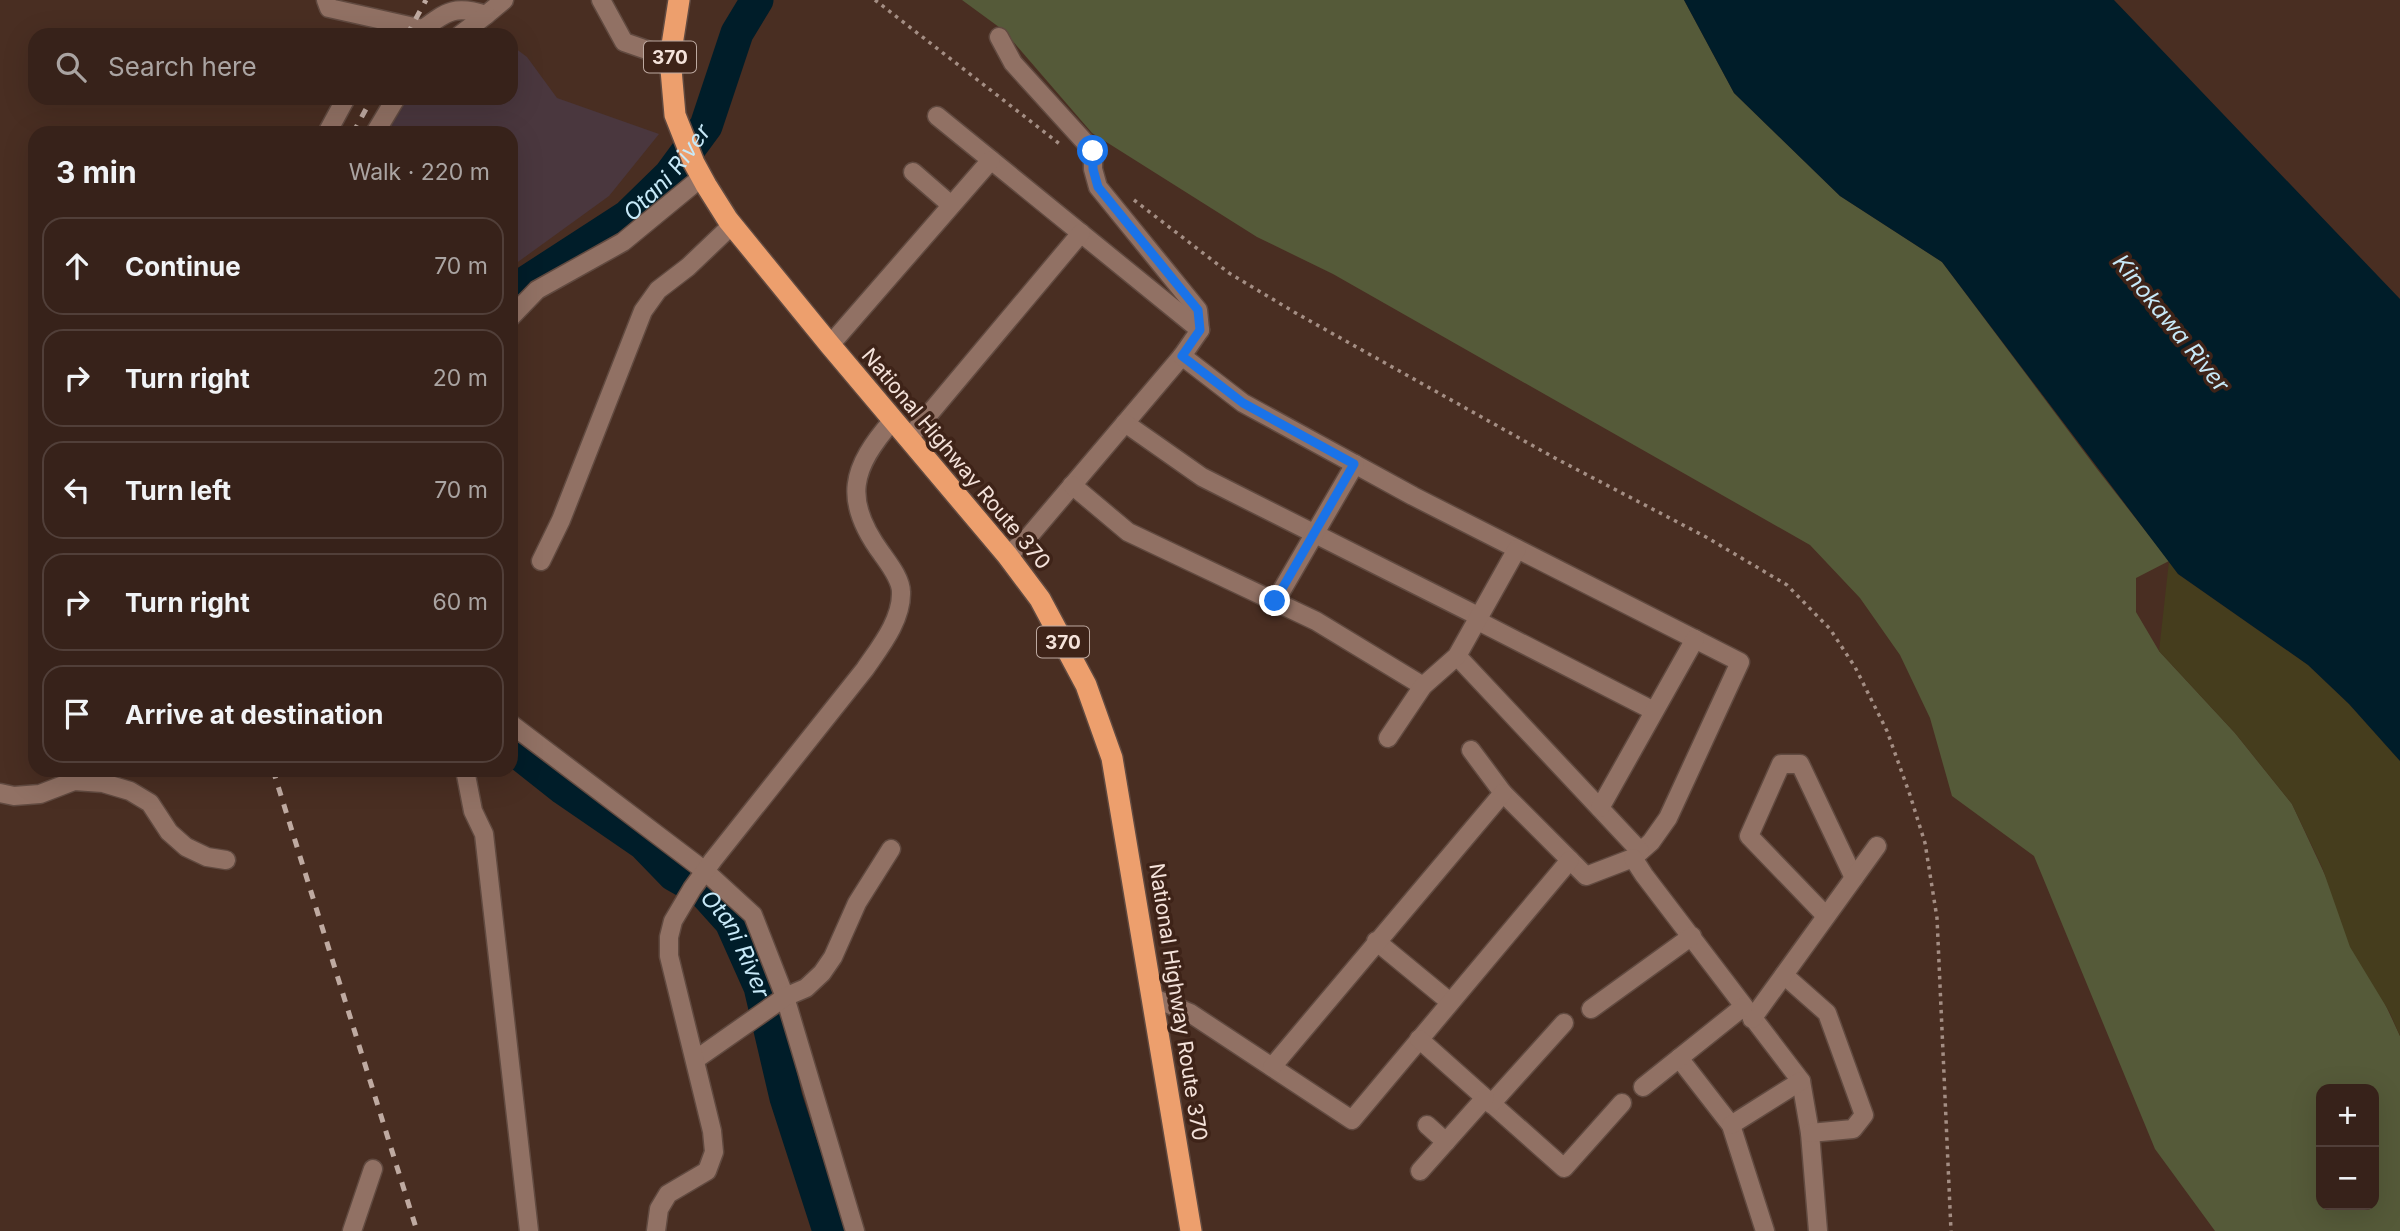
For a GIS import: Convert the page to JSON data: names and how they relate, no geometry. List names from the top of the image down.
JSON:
{
  "streets": {
    "highway": ["370", "National Highway Route 370"]
  },
  "water": ["Otani River", "Kinokawa River"],
  "page": {
    "search": "Search here",
    "heading": ["3 min", "Walk · 220 m"],
    "list": [
      ["Continue", "70 m"],
      ["Turn right", "20 m"],
      ["Turn left", "70 m"],
      ["Turn right", "60 m"],
      "Arrive at destination"
    ],
    "map_buttons": ["+", "−"]
  }
}
